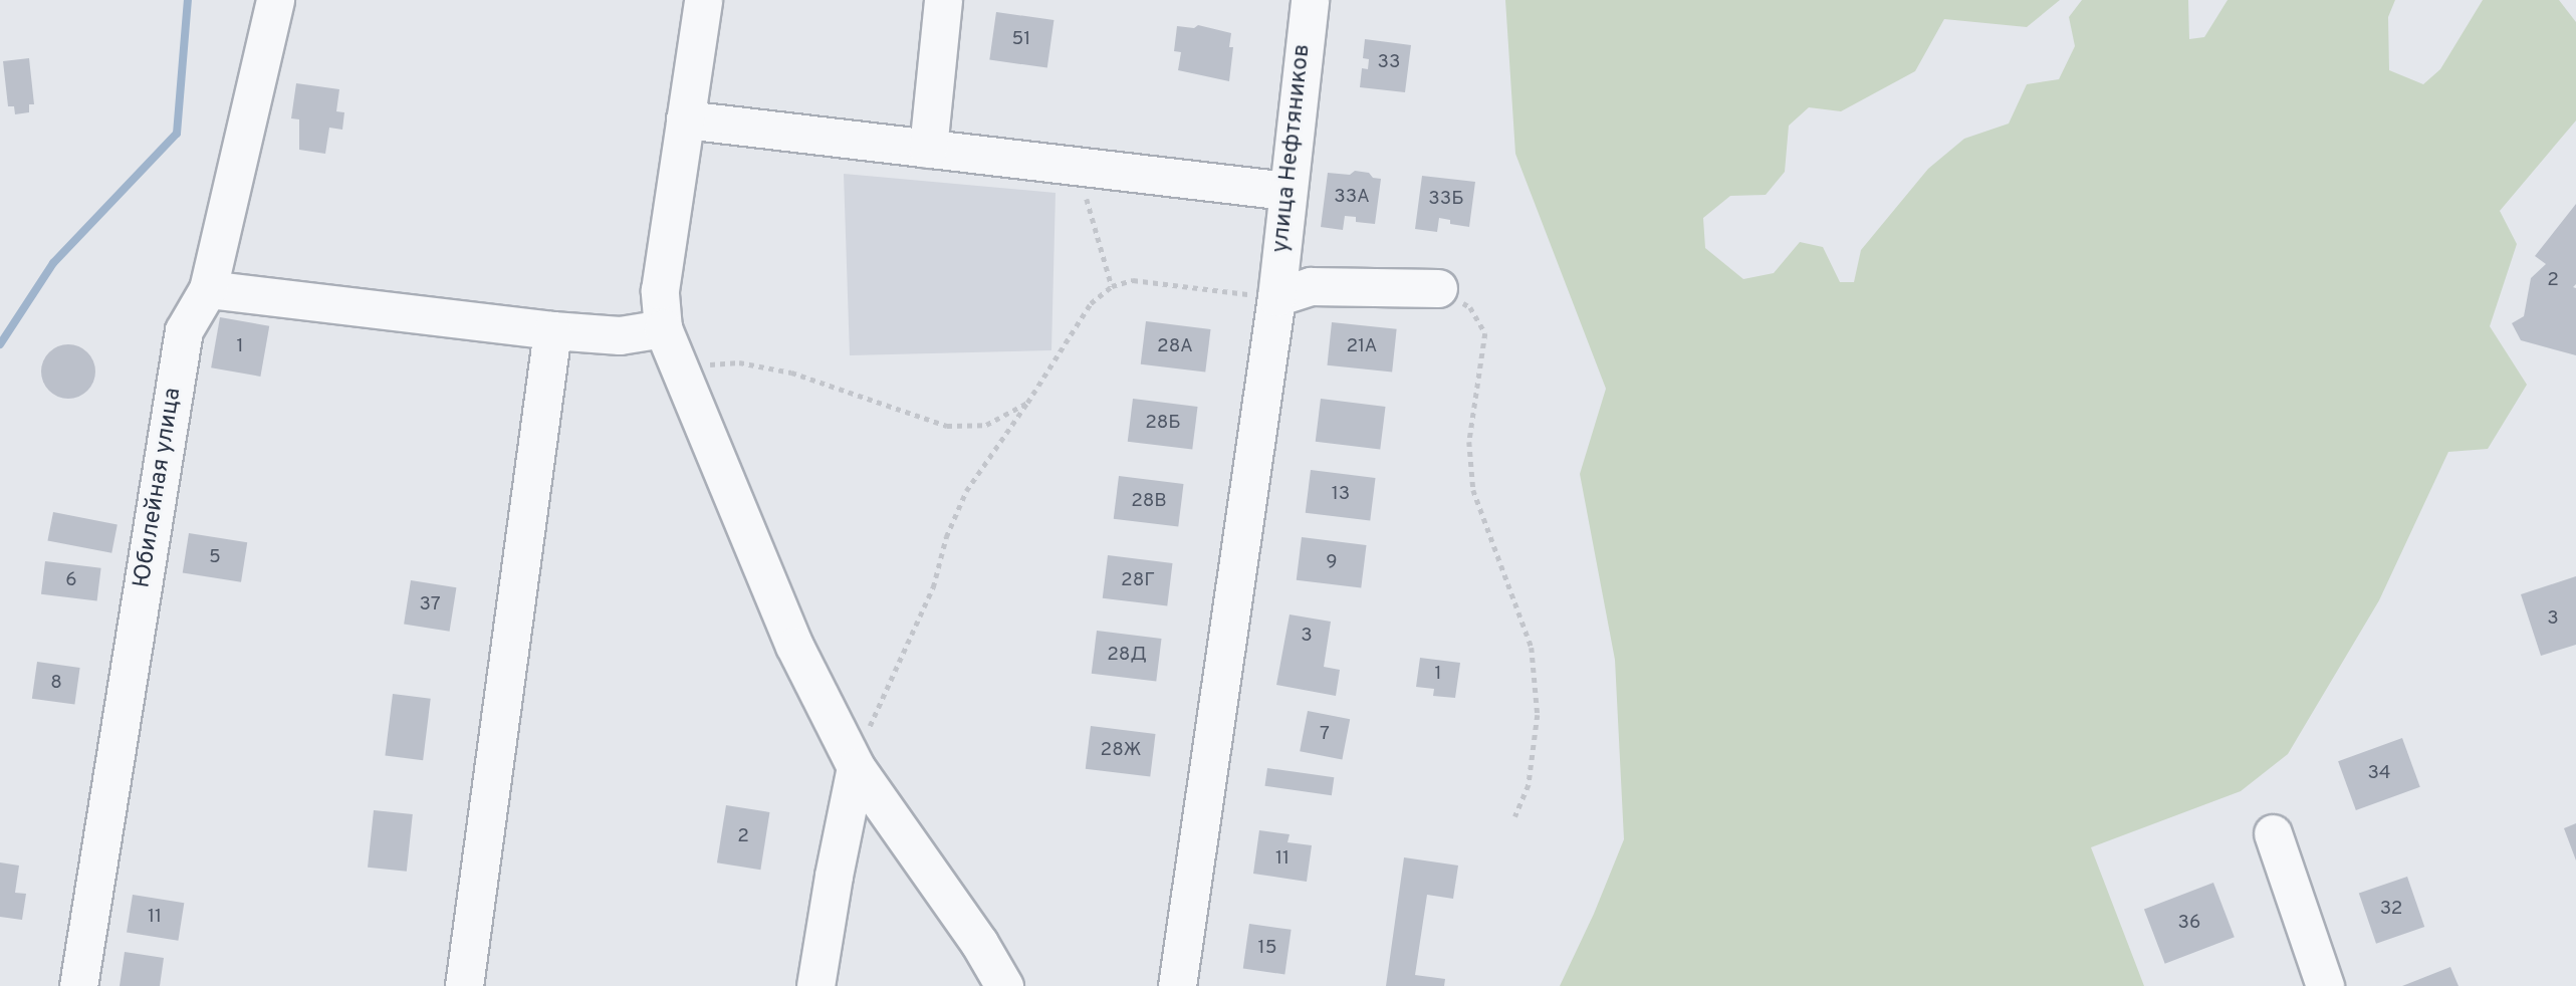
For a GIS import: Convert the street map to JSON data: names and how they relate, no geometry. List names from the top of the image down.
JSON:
{
  "streets": {
    "street": ["улица Нефтяников", "Юбилейная улица"]
  },
  "house_numbers": [
    "51",
    "33",
    "33А",
    "33Б",
    "2",
    "1",
    "28А",
    "21А",
    "28Б",
    "13",
    "28В",
    "5",
    "9",
    "6",
    "28Г",
    "37",
    "3",
    "3",
    "28Д",
    "1",
    "8",
    "7",
    "28Ж",
    "34",
    "2",
    "11",
    "32",
    "11",
    "36",
    "15"
  ]
}
